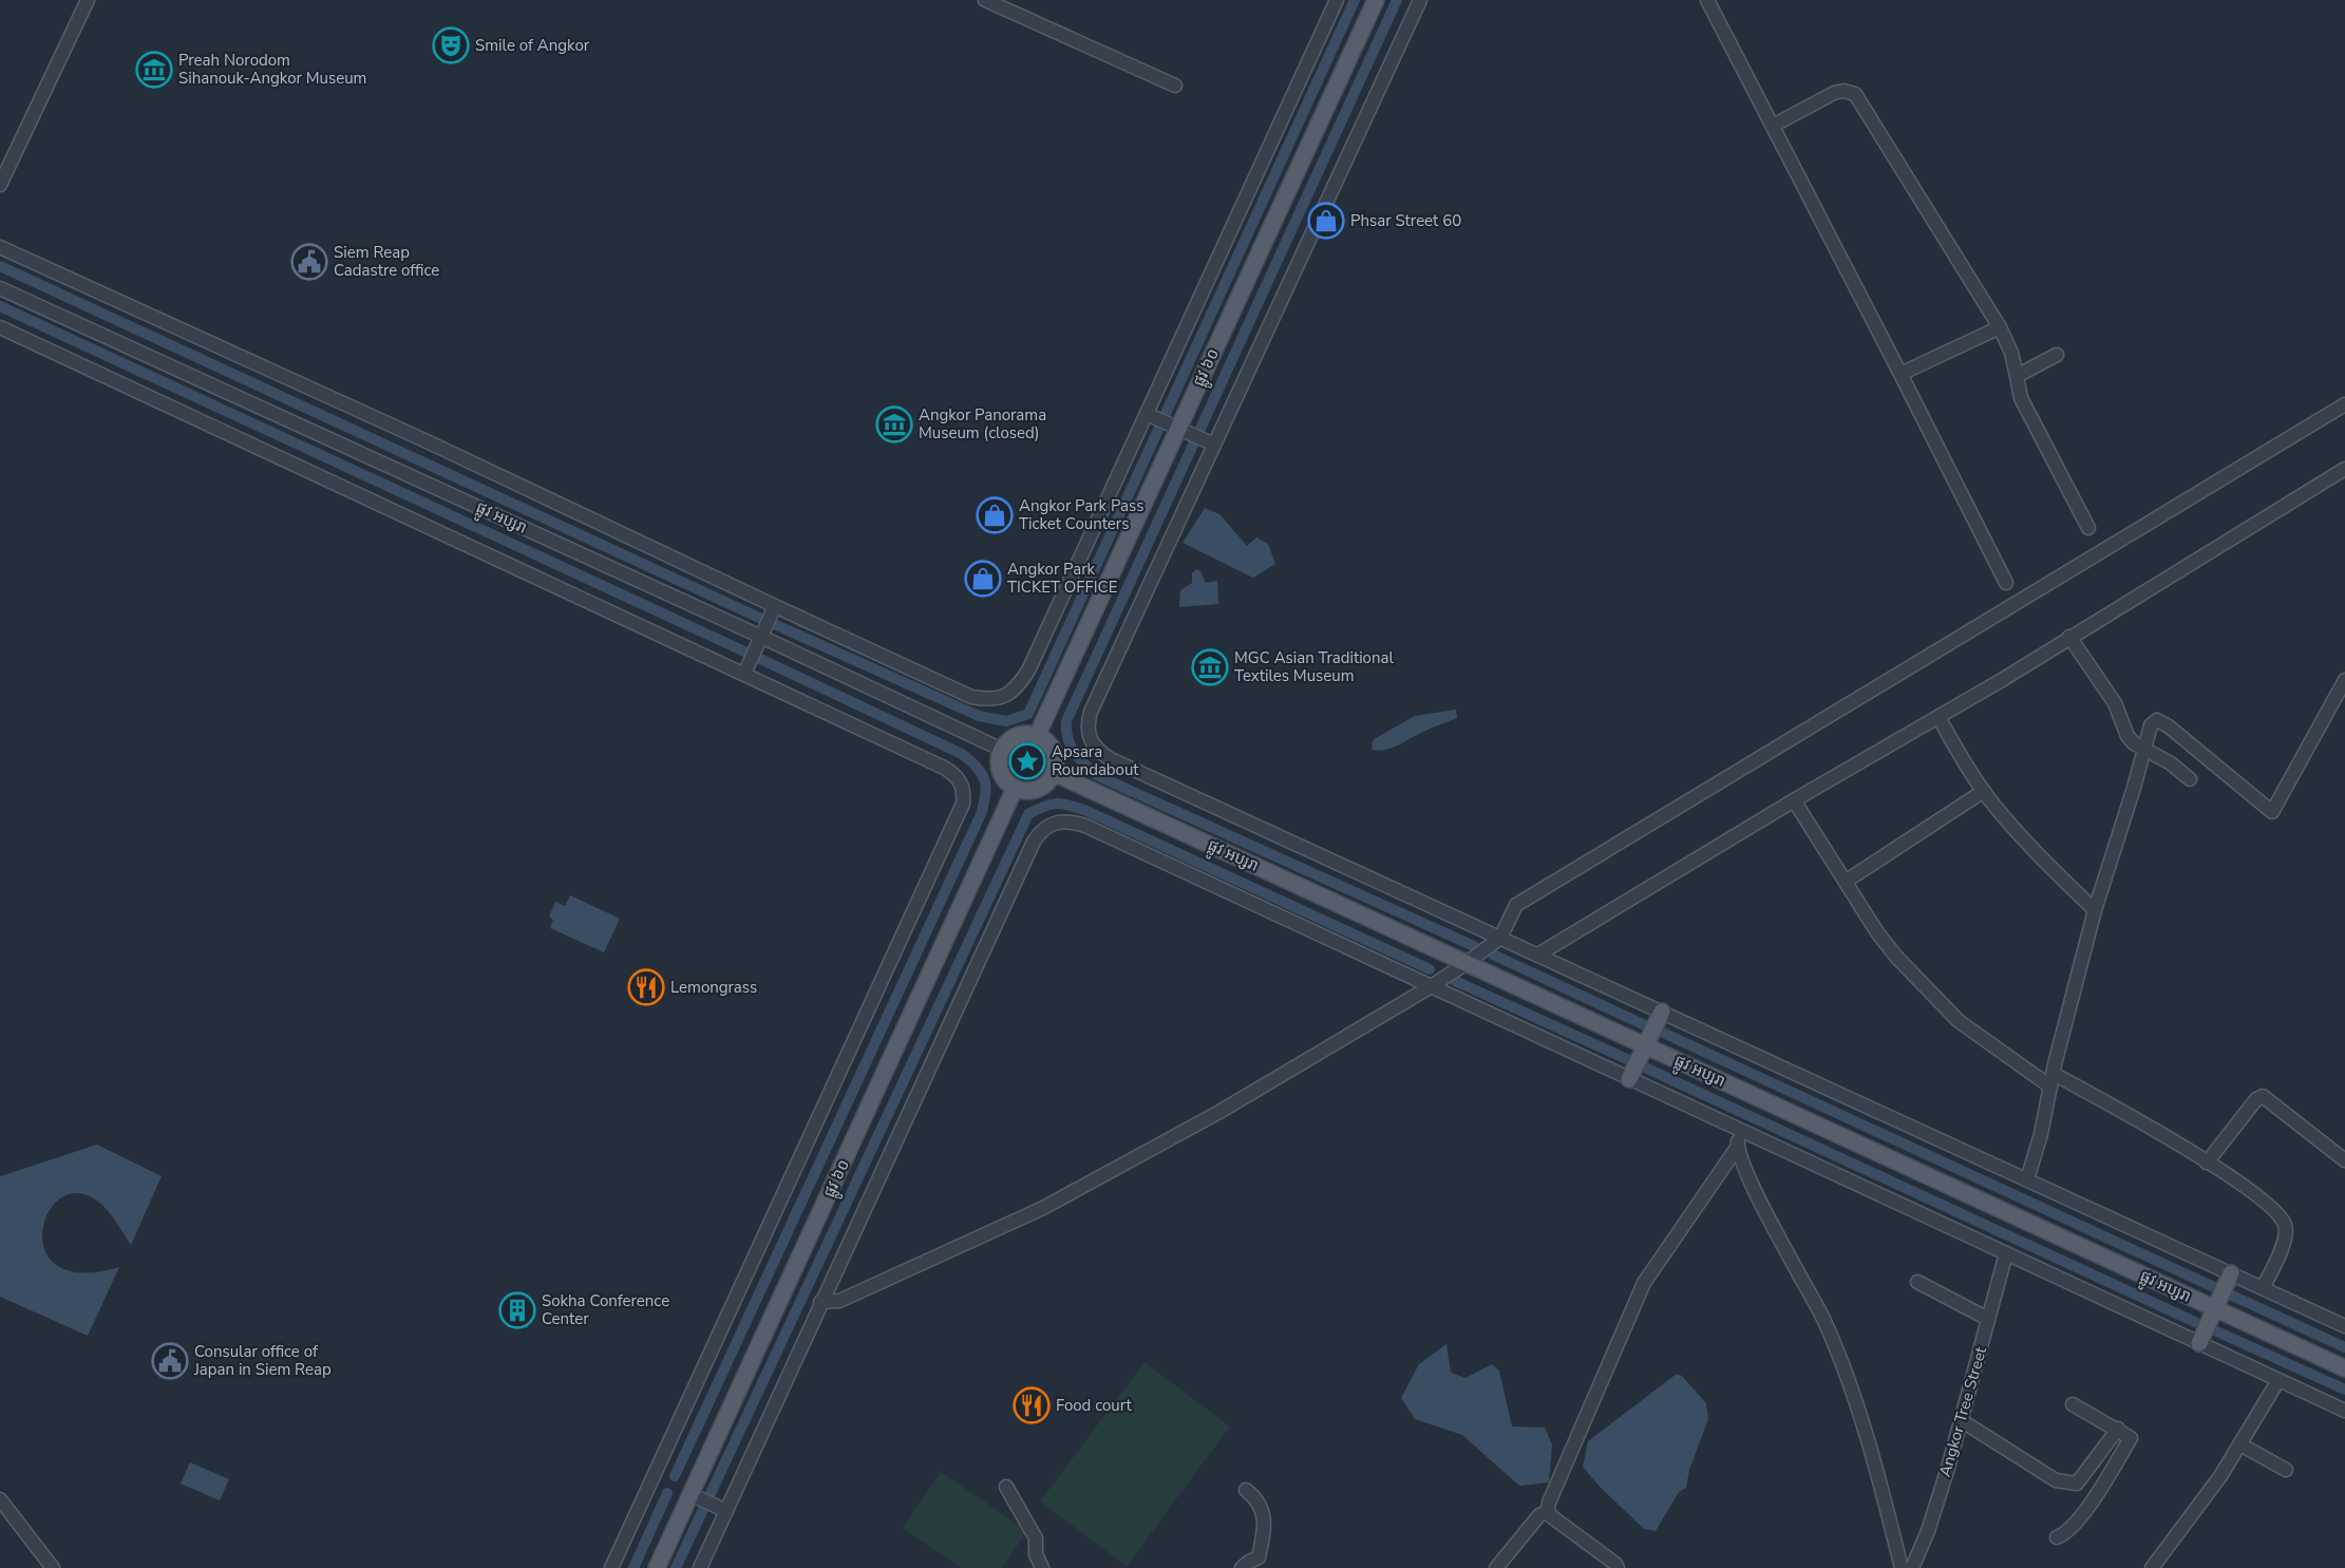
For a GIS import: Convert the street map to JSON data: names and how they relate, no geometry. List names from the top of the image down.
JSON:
{
  "streets": {
    "main road": ["ផ្លូវ ៦០", "ផ្លូវ អប្សរា"],
    "street": ["Angkor Tree Street"]
  },
  "crossings": [
    ["ផ្លូវ ៦០", "ផ្លូវ អប្សរា"]
  ],
  "places": {
    "theatre": ["Smile of Angkor"],
    "museum": ["Preah Norodom Sihanouk-Angkor Museum", "Angkor Panorama Museum (closed)", "MGC Asian Traditional Textiles Museum"],
    "shop": ["Phsar Street 60", "Angkor Park Pass Ticket Counters", "Angkor Park TICKET OFFICE"],
    "public building": ["Siem Reap Cadastre office", "Consular office of Japan in Siem Reap"],
    "place": ["Apsara Roundabout"],
    "restaurant": ["Lemongrass", "Food court"],
    "building": ["Sokha Conference Center"]
  }
}
